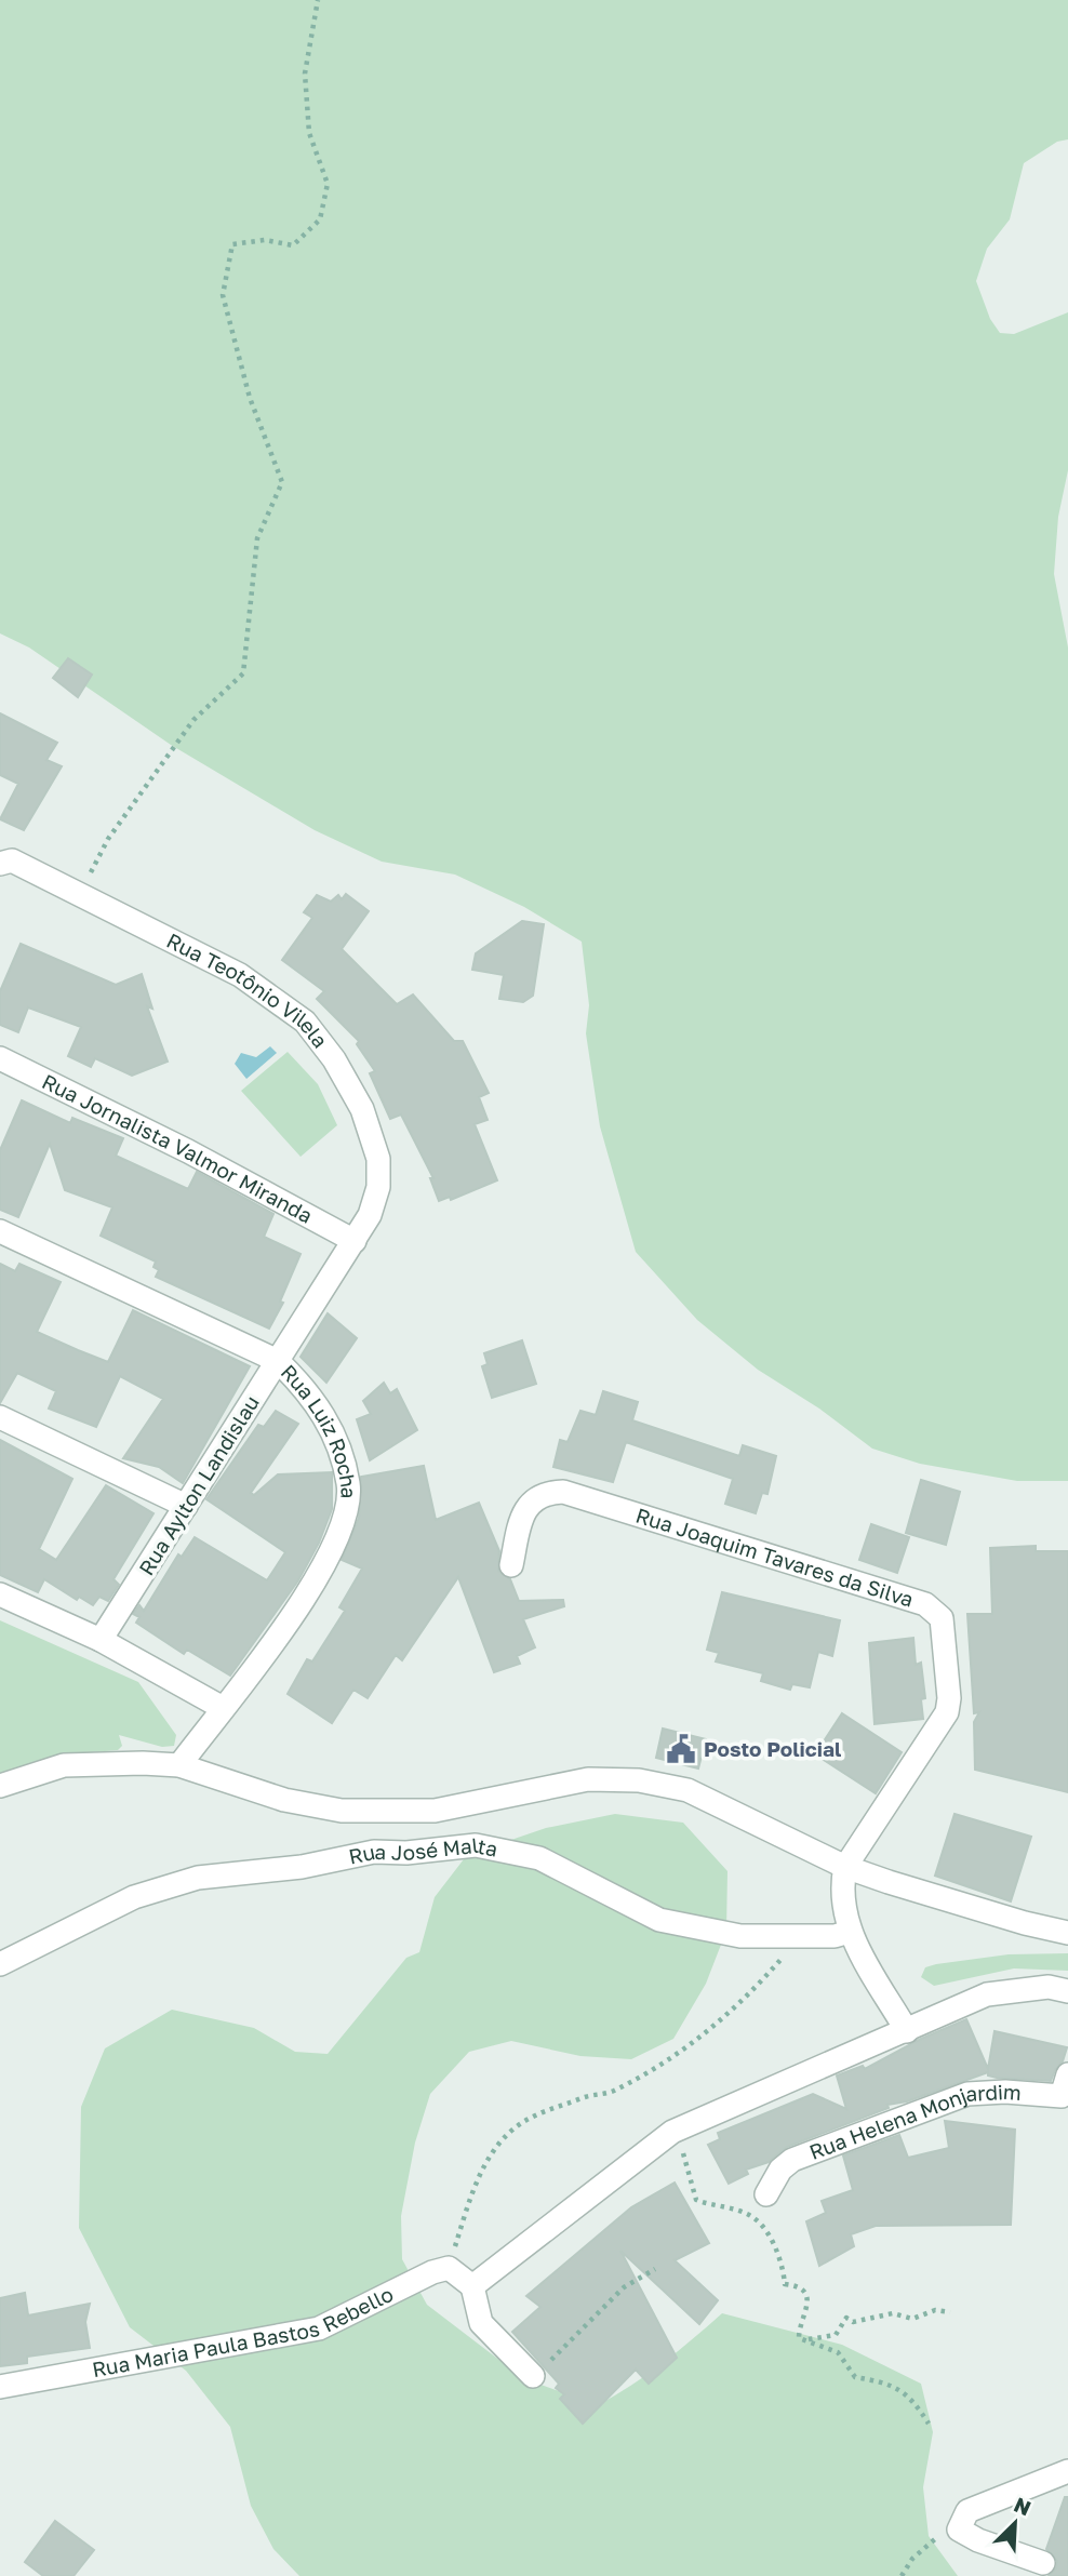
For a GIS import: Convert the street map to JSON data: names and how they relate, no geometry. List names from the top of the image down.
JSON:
{
  "streets": {
    "street": [
      "Rua Teotônio Vilela",
      "Rua Jornalista Valmor Miranda",
      "Rua Luiz Rocha",
      "Rua Aylton Landislau",
      "Rua Joaquim Tavares da Silva",
      "Rua José Malta",
      "Rua Helena Monjardim",
      "Rua Maria Paula Bastos Rebello"
    ]
  },
  "crossings": [
    ["Rua Teotônio Vilela", "Rua Aylton Landislau"],
    ["Rua Jornalista Valmor Miranda", "Rua Aylton Landislau"],
    ["Rua Luiz Rocha", "Rua Aylton Landislau"]
  ],
  "places": {
    "public building": ["Posto Policial"]
  },
  "north": "top right"
}
